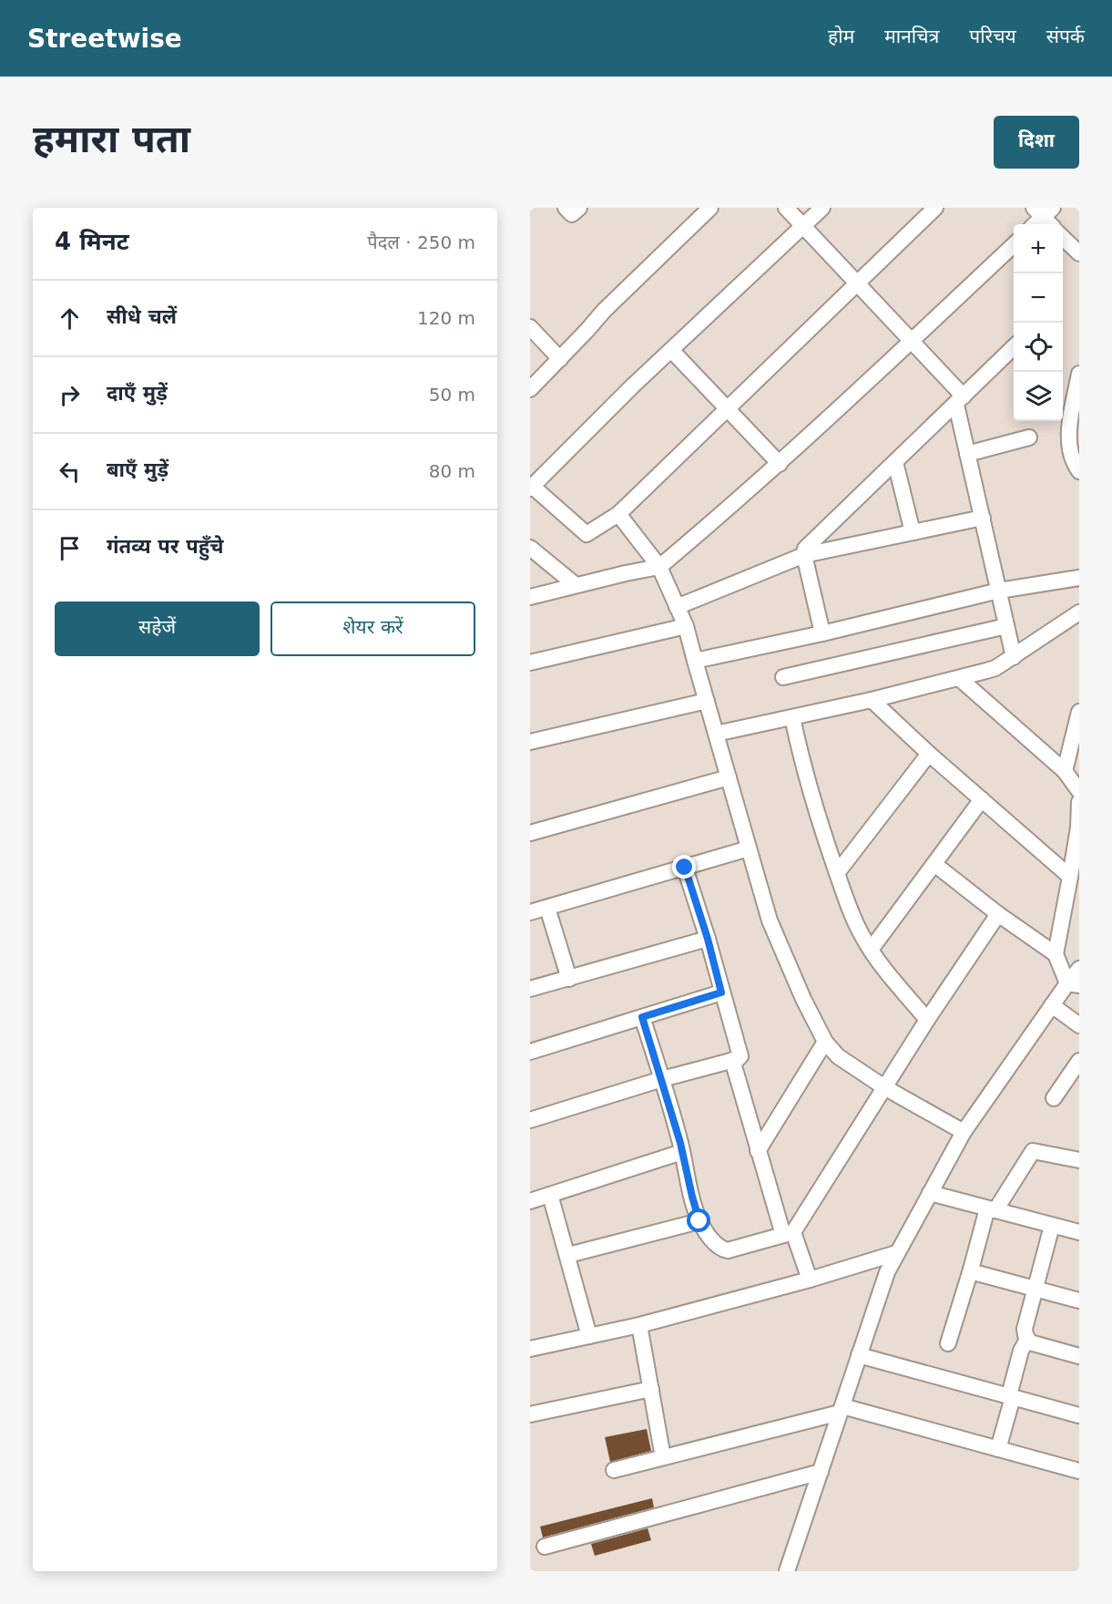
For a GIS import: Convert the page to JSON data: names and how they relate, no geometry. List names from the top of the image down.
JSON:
{
  "page": {
    "header": "Streetwise",
    "nav": [
      "होम",
      "मानचित्र",
      "परिचय",
      "संपर्क"
    ],
    "buttons": [
      "दिशा",
      ["सहेजें", "शेयर करें"]
    ],
    "title": "हमारा पता",
    "heading": ["4 मिनट", "पैदल · 250 m"],
    "map_buttons": ["+", "−"],
    "list": [
      ["सीधे चलें", "120 m"],
      ["दाएँ मुड़ें", "50 m"],
      ["बाएँ मुड़ें", "80 m"],
      "गंतव्य पर पहुँचे"
    ]
  }
}
